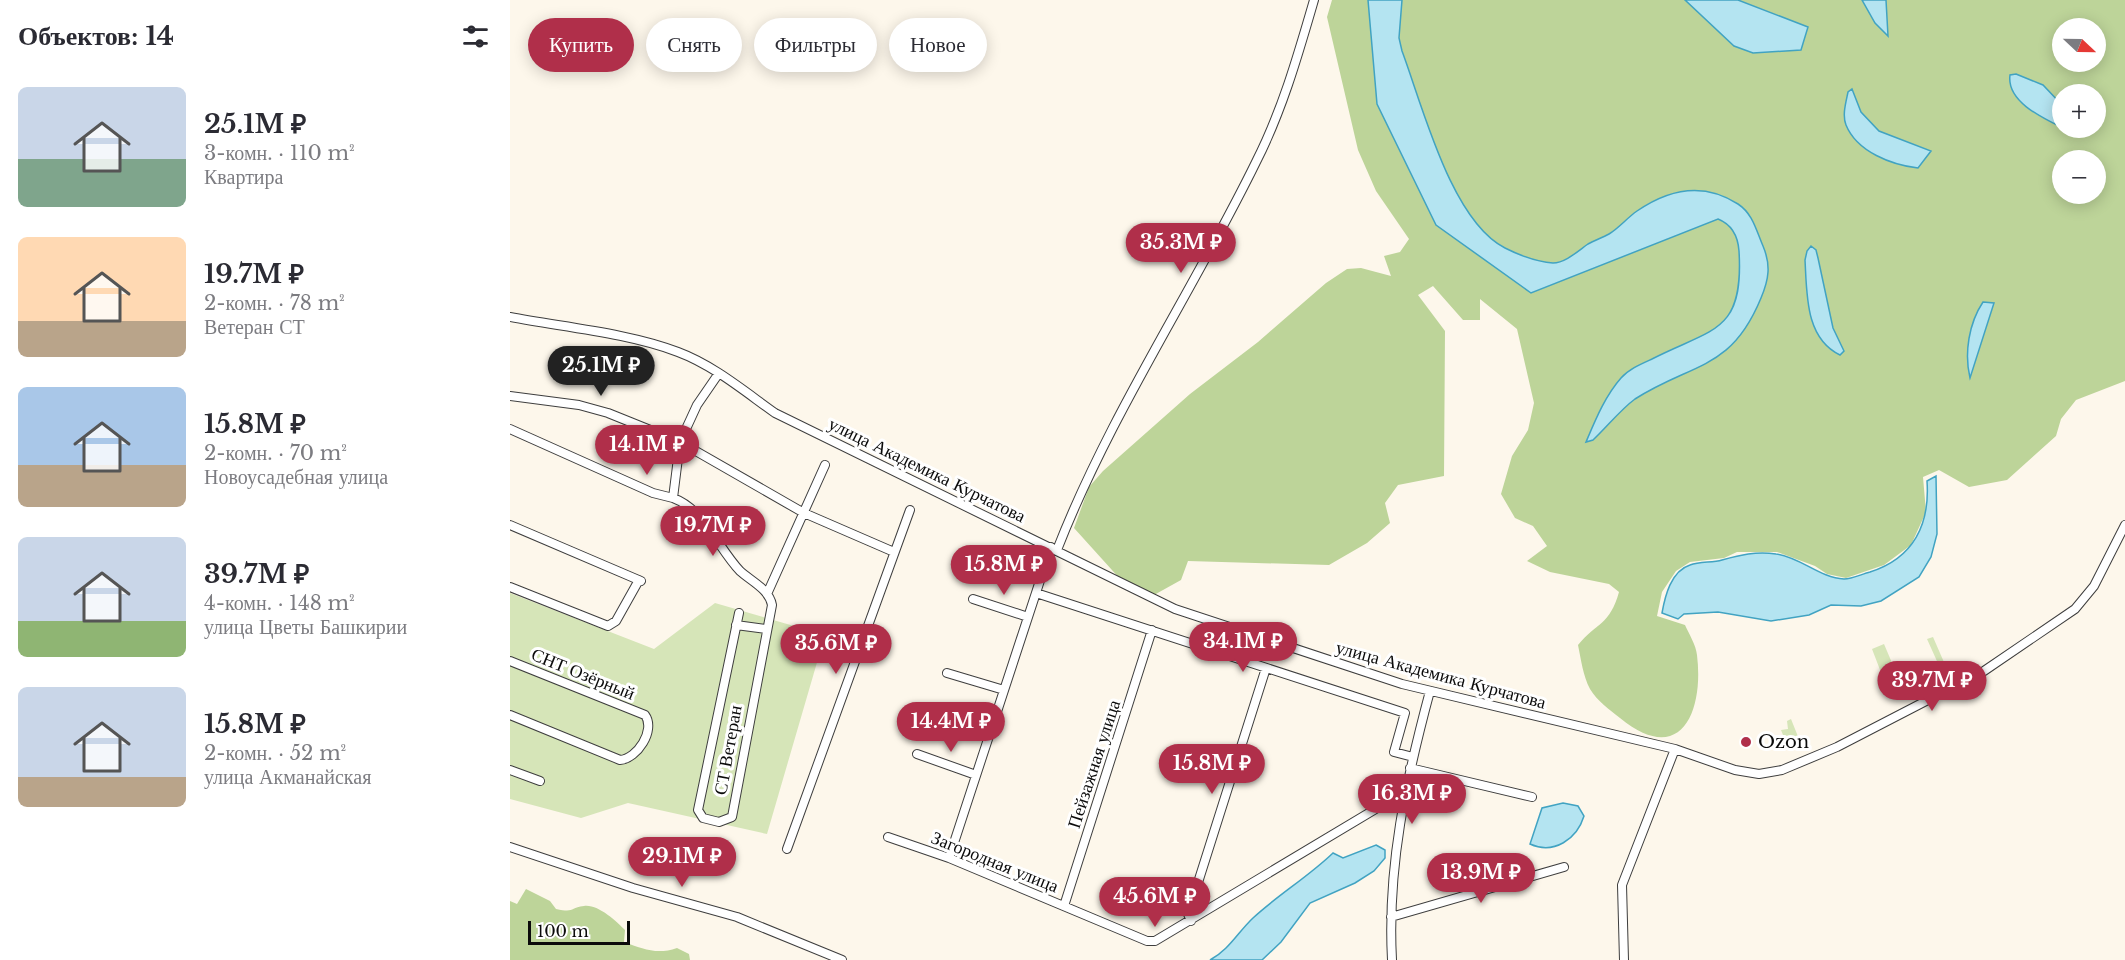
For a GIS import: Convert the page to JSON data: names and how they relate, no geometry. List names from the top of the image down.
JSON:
{
  "streets": {
    "street": [
      "улица Академика Курчатова",
      "СНТ Озёрный",
      "СТ Ветеран",
      "Пейзажная улица",
      "Загородная улица"
    ]
  },
  "crossings": [
    ["Пейзажная улица", "Загородная улица"]
  ],
  "places": ["Ozon"],
  "scale_bar": "100 m",
  "north": "right",
  "page": {
    "heading": "Объектов: 14",
    "map_buttons": ["+", "−"],
    "chip": [
      "Купить",
      "Снять",
      "Фильтры",
      "Новое"
    ],
    "list": [
      {
        "name": "25.1M ₽",
        "note": "3-комн. · 110 m² · Квартира"
      },
      {
        "name": "19.7M ₽",
        "note": "2-комн. · 78 m² · Ветеран СТ"
      },
      {
        "name": "15.8M ₽",
        "note": "2-комн. · 70 m² · Новоусадебная улица"
      },
      {
        "name": "39.7M ₽",
        "note": "4-комн. · 148 m² · улица Цветы Башкирии"
      },
      {
        "name": "15.8M ₽",
        "note": "2-комн. · 52 m² · улица Акманайская"
      }
    ],
    "price": [
      "35.3M ₽",
      "25.1M ₽",
      "14.1M ₽",
      "19.7M ₽",
      "15.8M ₽",
      "34.1M ₽",
      "35.6M ₽",
      "39.7M ₽",
      "14.4M ₽",
      "15.8M ₽",
      "16.3M ₽",
      "29.1M ₽",
      "13.9M ₽",
      "45.6M ₽"
    ],
    "scale": "100 m"
  }
}
